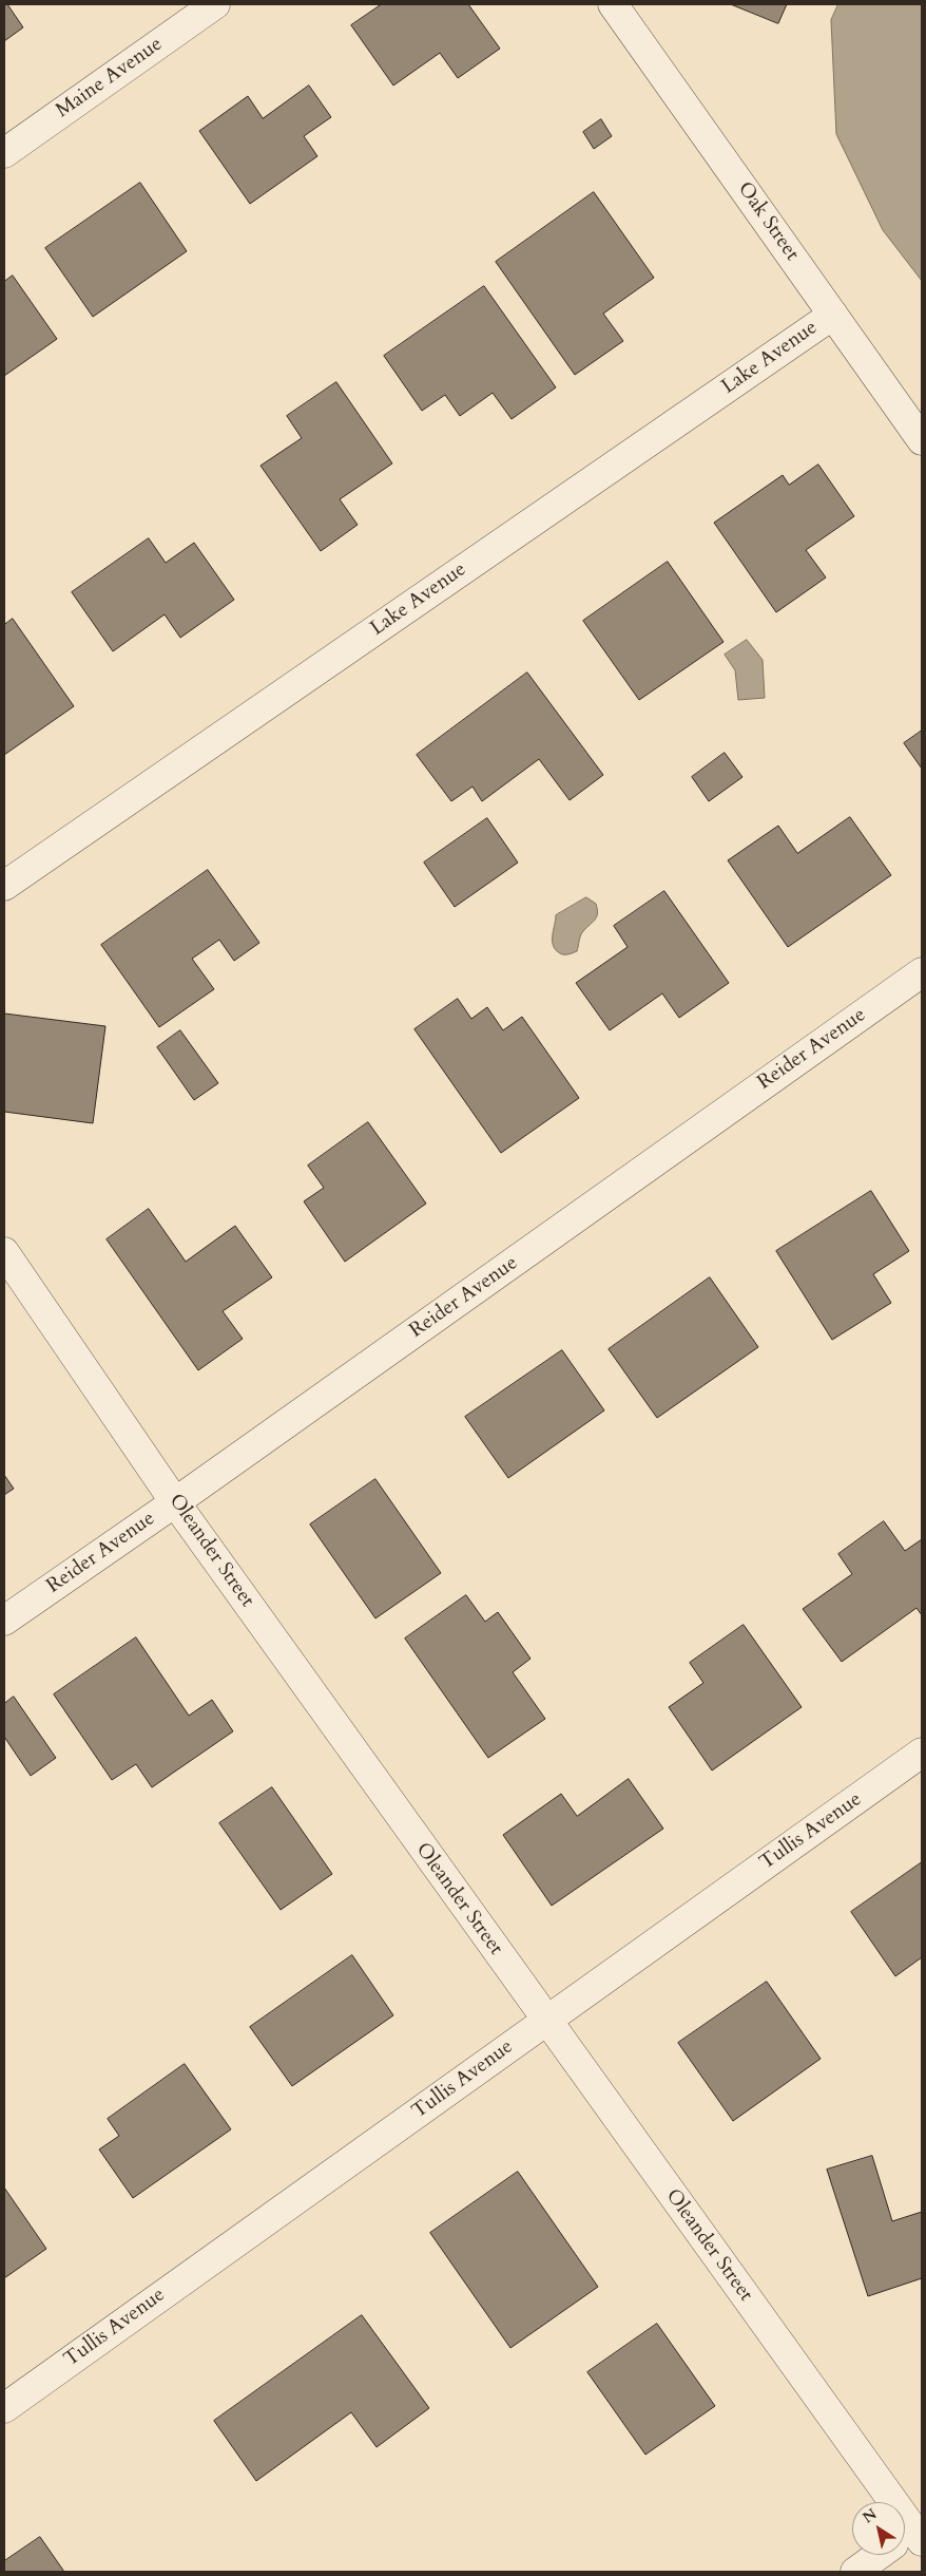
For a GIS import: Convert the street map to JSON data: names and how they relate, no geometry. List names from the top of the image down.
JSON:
{
  "streets": {
    "street": [
      "Maine Avenue",
      "Oak Street",
      "Lake Avenue",
      "Reider Avenue",
      "Oleander Street",
      "Tullis Avenue"
    ]
  },
  "crossings": [
    ["Oak Street", "Lake Avenue"],
    ["Reider Avenue", "Oleander Street"],
    ["Oleander Street", "Tullis Avenue"]
  ],
  "north": "top left"
}
